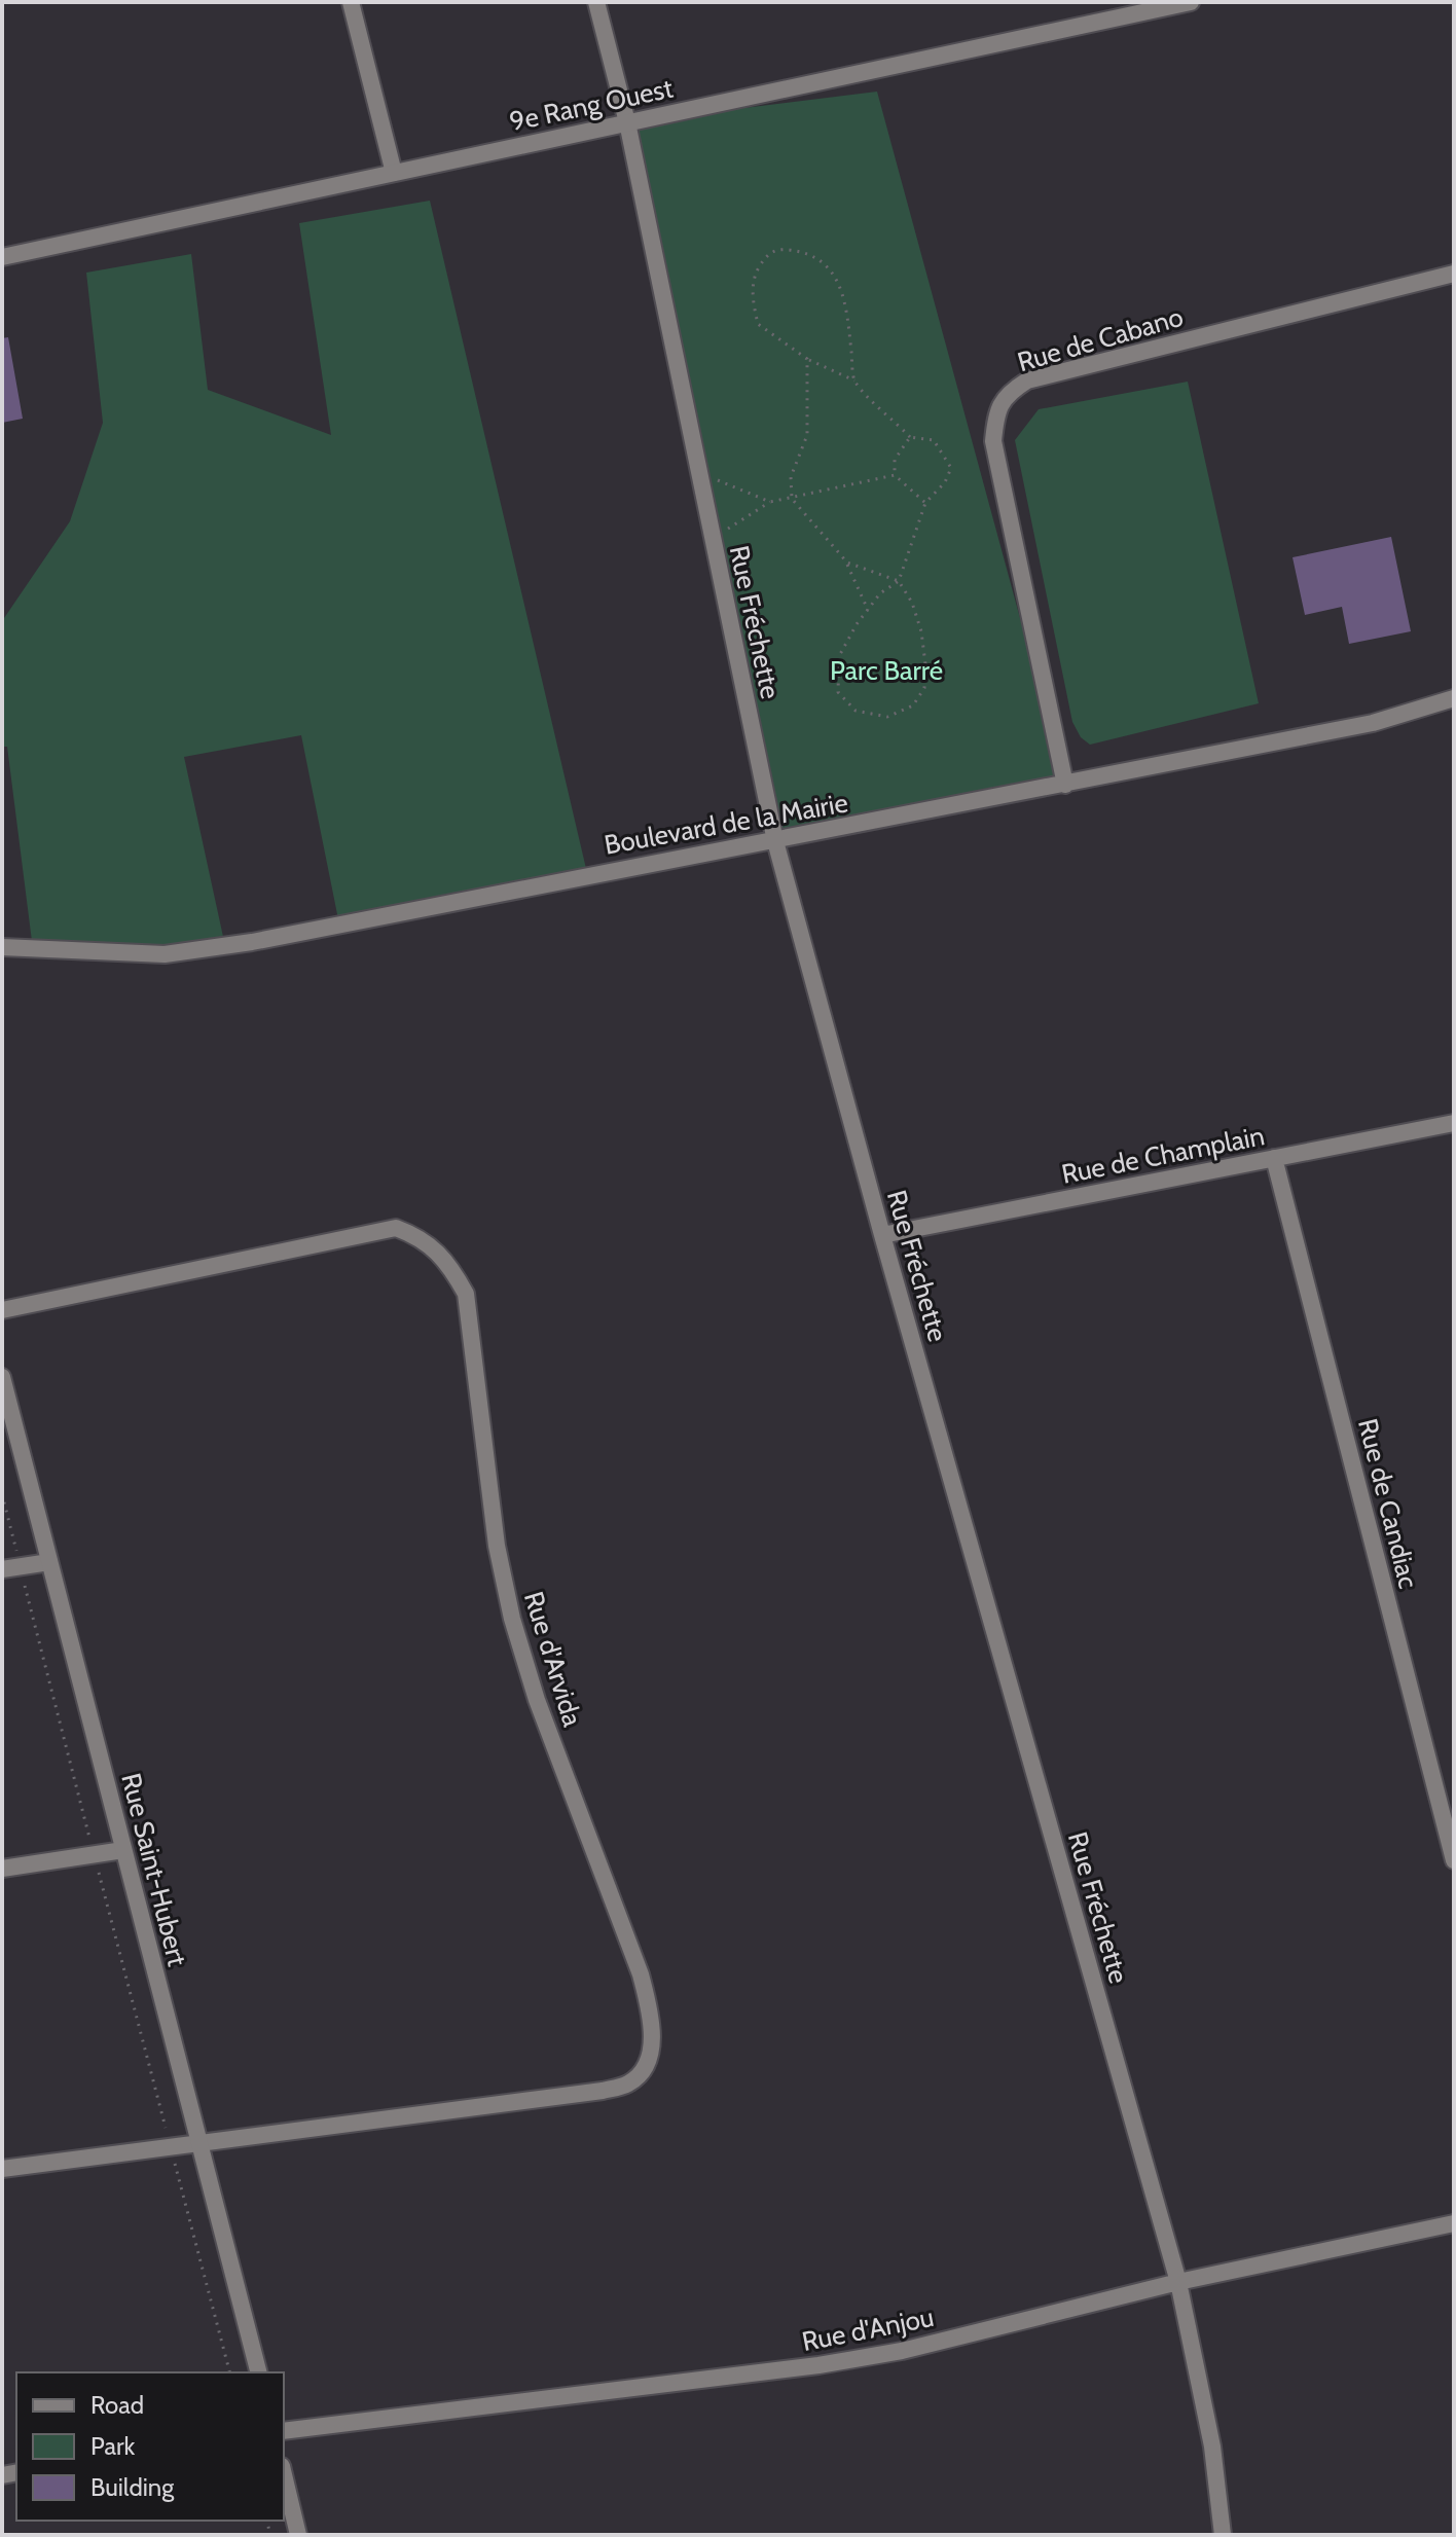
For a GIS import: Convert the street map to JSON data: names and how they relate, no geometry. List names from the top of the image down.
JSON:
{
  "streets": {
    "street": [
      "9e Rang Ouest",
      "Rue de Cabano",
      "Rue Fréchette",
      "Boulevard de la Mairie",
      "Rue de Champlain",
      "Rue de Candiac",
      "Rue d'Arvida",
      "Rue Saint-Hubert",
      "Rue d'Anjou"
    ]
  },
  "crossings": [
    ["9e Rang Ouest", "Rue Fréchette"],
    ["Rue de Cabano", "Boulevard de la Mairie"],
    ["Rue Fréchette", "Boulevard de la Mairie"],
    ["Rue Fréchette", "Rue de Champlain"],
    ["Rue Fréchette", "Rue d'Anjou"],
    ["Rue de Champlain", "Rue de Candiac"],
    ["Rue d'Arvida", "Rue Saint-Hubert"]
  ],
  "parks": ["Parc Barré"],
  "legend": ["Road", "Park", "Building"]
}
